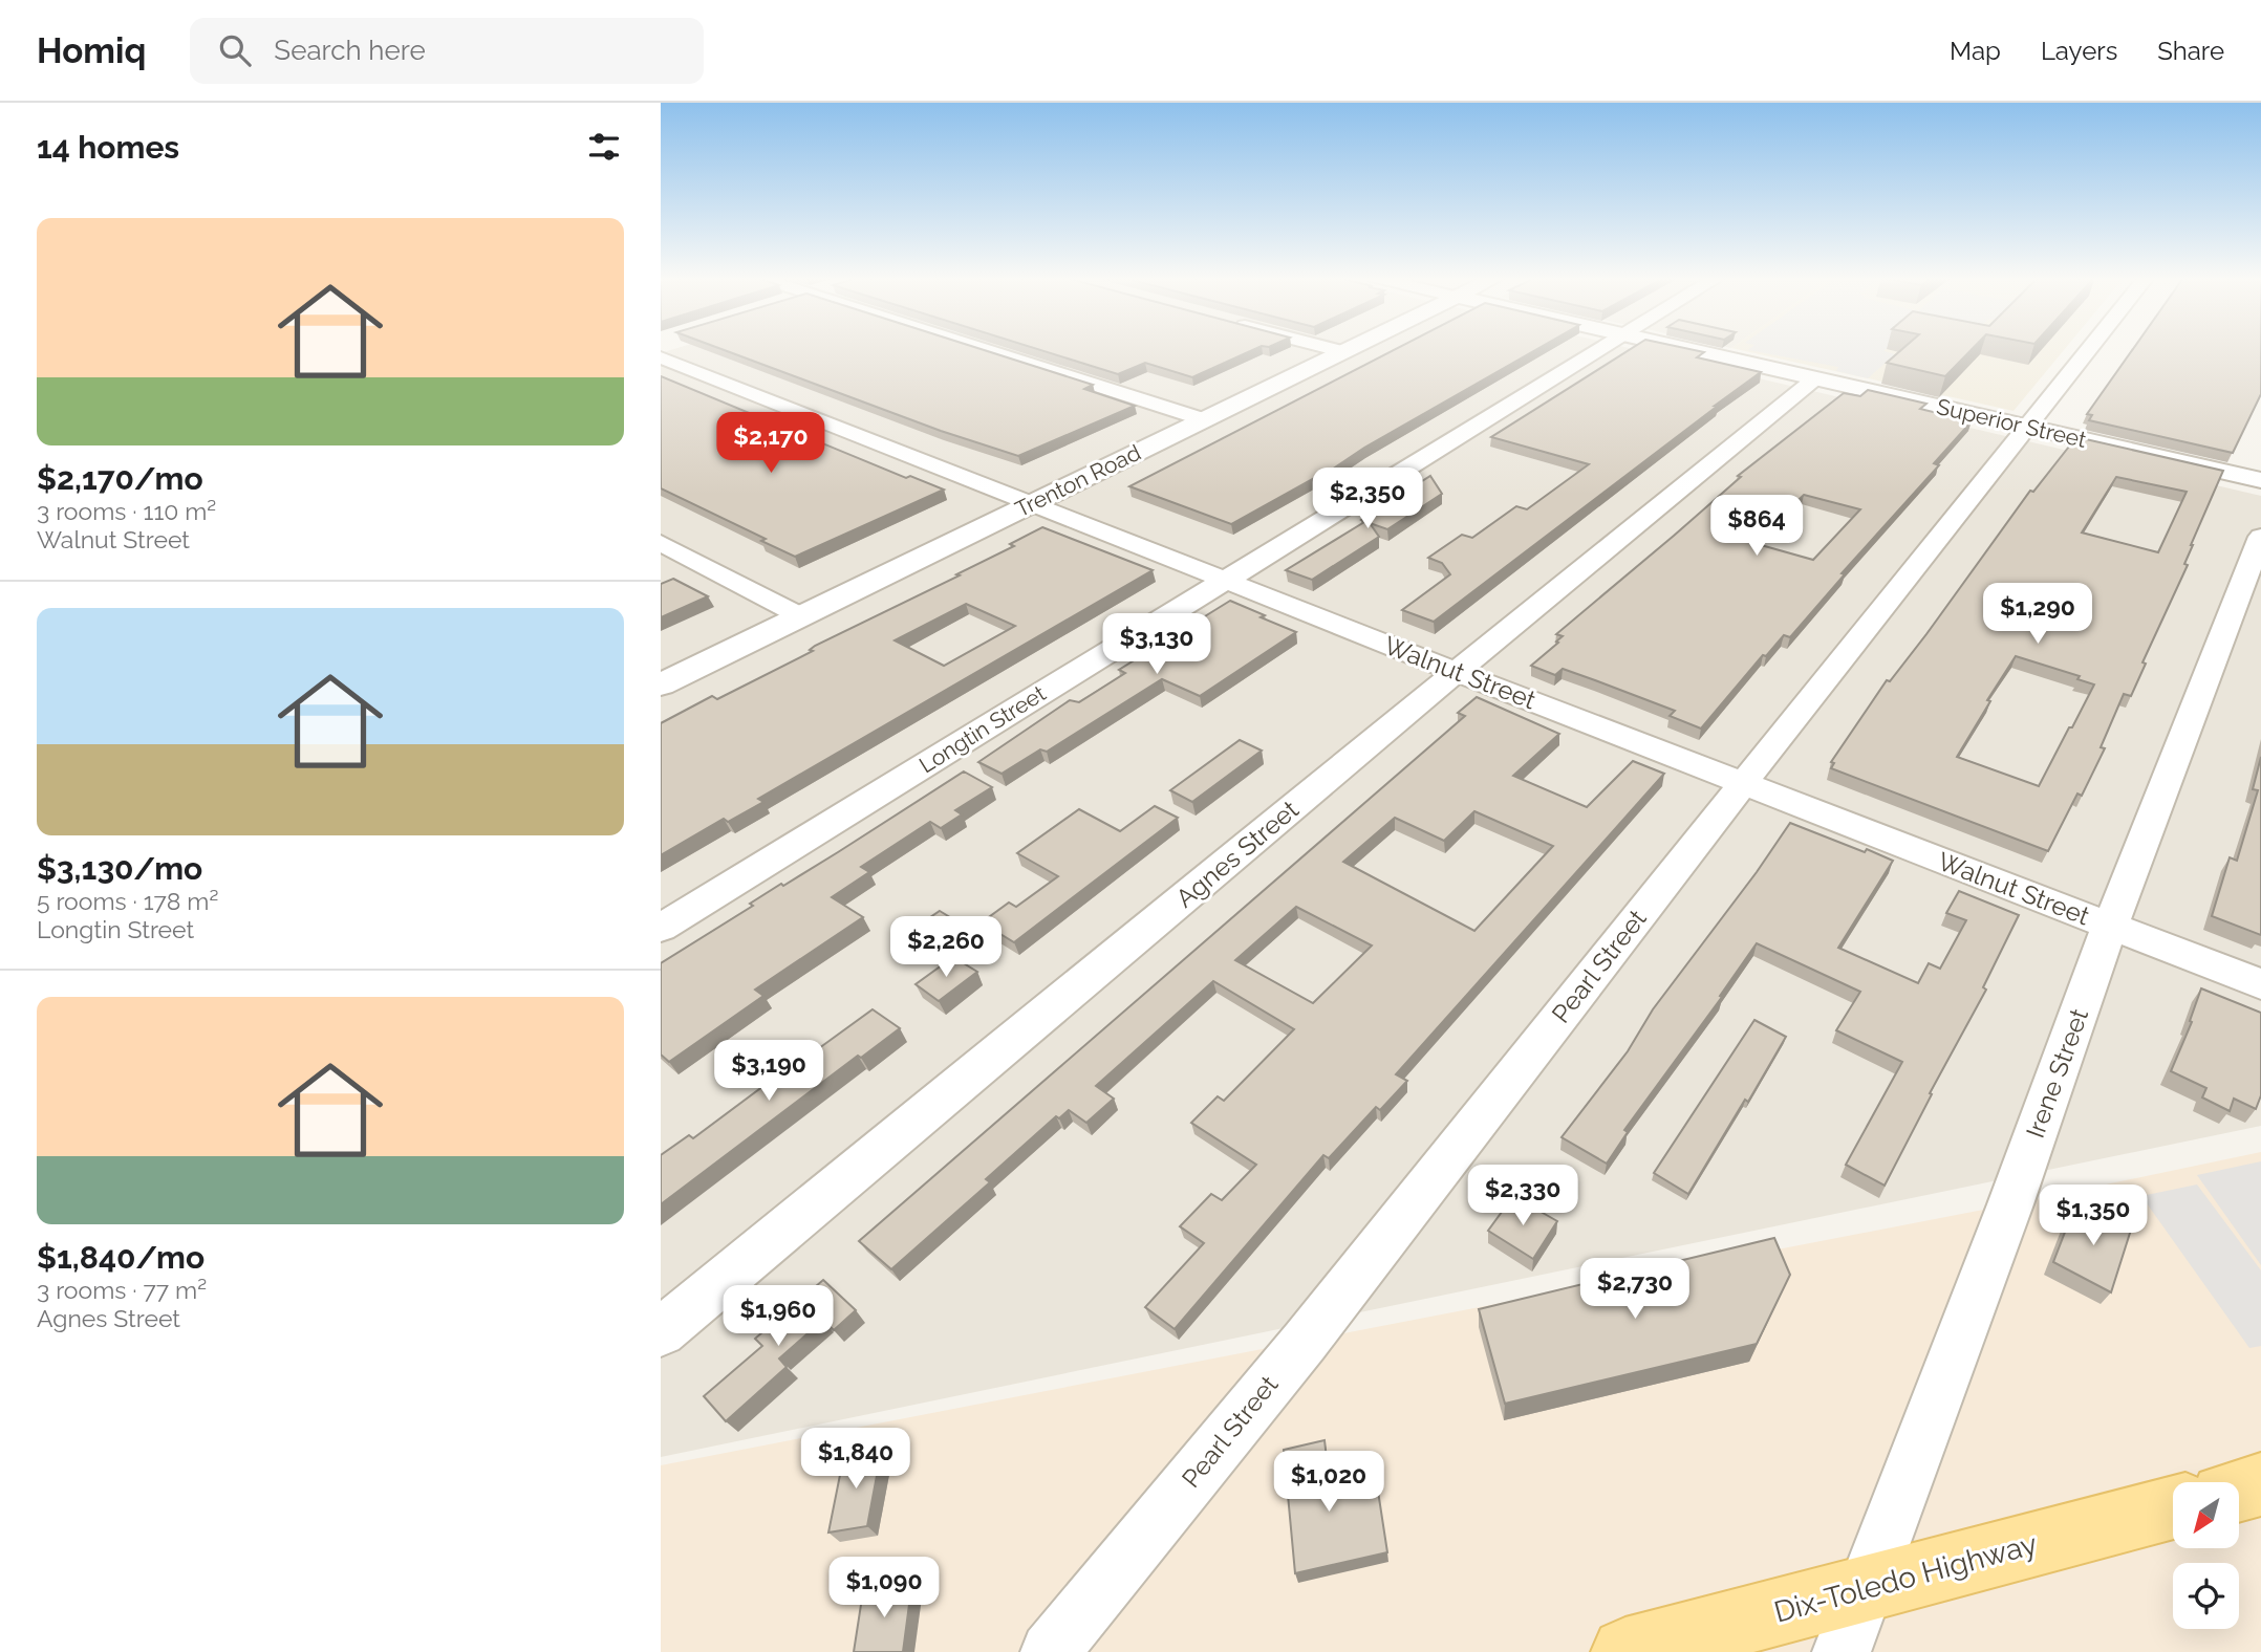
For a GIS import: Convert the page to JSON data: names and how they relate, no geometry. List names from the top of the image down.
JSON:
{
  "streets": {
    "main road": ["Dix-Toledo Highway"],
    "street": [
      "Superior Street",
      "Trenton Road",
      "Walnut Street",
      "Longtin Street",
      "Agnes Street",
      "Pearl Street",
      "Irene Street"
    ]
  },
  "crossings": [
    ["Superior Street", "Agnes Street"],
    ["Superior Street", "Pearl Street"],
    ["Trenton Road", "Walnut Street"],
    ["Walnut Street", "Longtin Street"],
    ["Walnut Street", "Agnes Street"],
    ["Walnut Street", "Pearl Street"],
    ["Walnut Street", "Irene Street"],
    ["Irene Street", "Dix-Toledo Highway"]
  ],
  "north": "bottom left",
  "page": {
    "header": "Homiq",
    "search": "Search here",
    "nav": ["Map", "Layers", "Share"],
    "heading": "14 homes",
    "list": [
      {
        "name": "$2,170/mo",
        "note": "3 rooms · 110 m² · Walnut Street"
      },
      {
        "name": "$3,130/mo",
        "note": "5 rooms · 178 m² · Longtin Street"
      },
      {
        "name": "$1,840/mo",
        "note": "3 rooms · 77 m² · Agnes Street"
      }
    ],
    "price": [
      "$2,170",
      "$2,350",
      "$864",
      "$1,290",
      "$3,130",
      "$2,260",
      "$3,190",
      "$2,330",
      "$1,350",
      "$2,730",
      "$1,960",
      "$1,840",
      "$1,020",
      "$1,090"
    ]
  }
}
